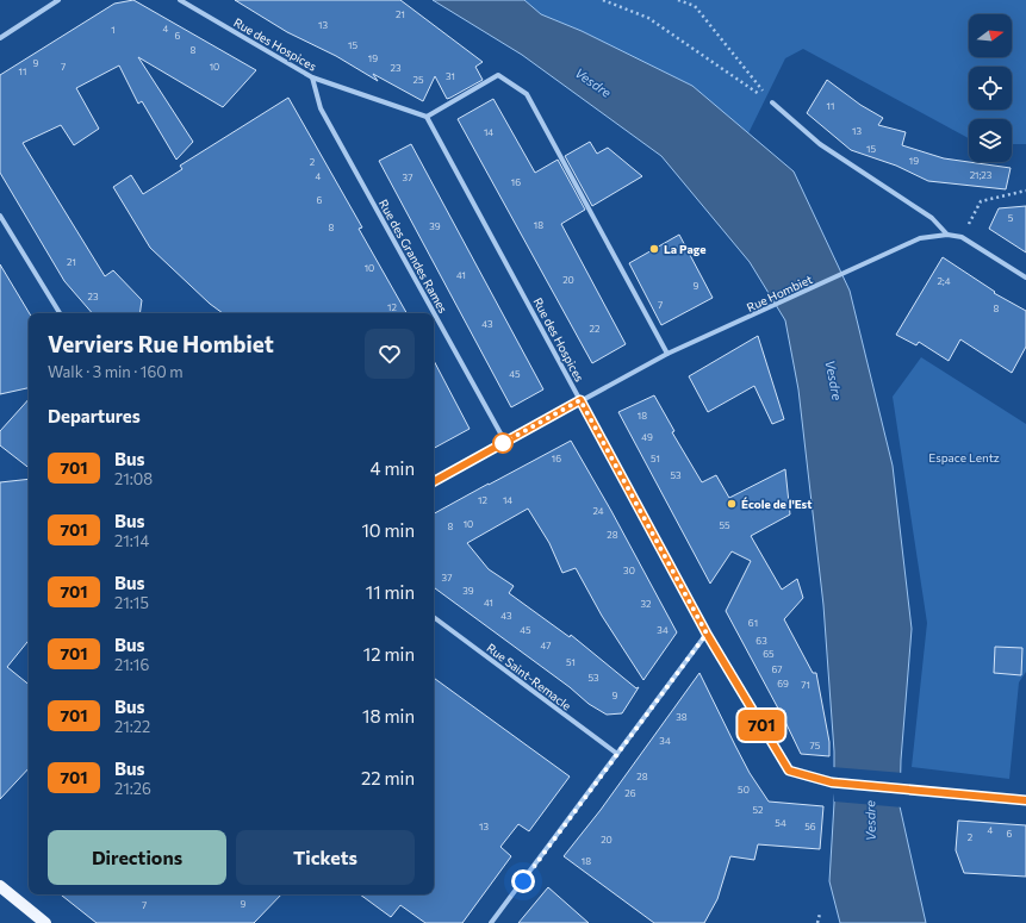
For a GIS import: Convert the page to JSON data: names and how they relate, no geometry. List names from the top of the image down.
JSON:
{
  "streets": {
    "street": [
      "Rue des Hospices",
      "Rue des Grandes Rames",
      "Rue Hombiet",
      "Rue Saint-Remacle"
    ]
  },
  "crossings": [
    ["Rue des Hospices", "Rue des Grandes Rames"],
    ["Rue des Hospices", "Rue Hombiet"],
    ["Rue des Grandes Rames", "Rue Hombiet"]
  ],
  "water": ["Vesdre"],
  "parks": ["Espace Lentz"],
  "places": ["La Page", "École de l'Est"],
  "lines": ["bus line 701"],
  "house_numbers": [
    "21",
    "13",
    "4",
    "1",
    "6",
    "15",
    "8",
    "19",
    "9",
    "7",
    "10",
    "23",
    "11",
    "31",
    "25",
    "11",
    "13",
    "14",
    "15",
    "19",
    "2",
    "21;23",
    "4",
    "37",
    "16",
    "6",
    "5",
    "18",
    "39",
    "8",
    "21",
    "10",
    "41",
    "20",
    "2;4",
    "9",
    "23",
    "7",
    "12",
    "8",
    "43",
    "22",
    "45",
    "18",
    "49",
    "16",
    "51",
    "53",
    "12",
    "14",
    "24",
    "10",
    "55",
    "8",
    "28",
    "30",
    "37",
    "39",
    "41",
    "32",
    "43",
    "61",
    "45",
    "34",
    "63",
    "47",
    "65",
    "51",
    "67",
    "53",
    "69",
    "71",
    "9",
    "38",
    "34",
    "75",
    "28",
    "50",
    "26",
    "52",
    "54",
    "13",
    "56",
    "4",
    "6",
    "2",
    "20",
    "18",
    "9",
    "7"
  ],
  "north": "right",
  "page": {
    "on_map": "701",
    "heading": [
      ["Verviers Rue Hombiet", "Walk · 3 min · 160 m"],
      "Departures"
    ],
    "list": [
      {
        "mark": "701",
        "name": "Bus",
        "note": "21:08",
        "value": "4 min"
      },
      {
        "mark": "701",
        "name": "Bus",
        "note": "21:14",
        "value": "10 min"
      },
      {
        "mark": "701",
        "name": "Bus",
        "note": "21:15",
        "value": "11 min"
      },
      {
        "mark": "701",
        "name": "Bus",
        "note": "21:16",
        "value": "12 min"
      },
      {
        "mark": "701",
        "name": "Bus",
        "note": "21:22",
        "value": "18 min"
      },
      {
        "mark": "701",
        "name": "Bus",
        "note": "21:26",
        "value": "22 min"
      }
    ],
    "buttons": ["Directions", "Tickets"]
  }
}
